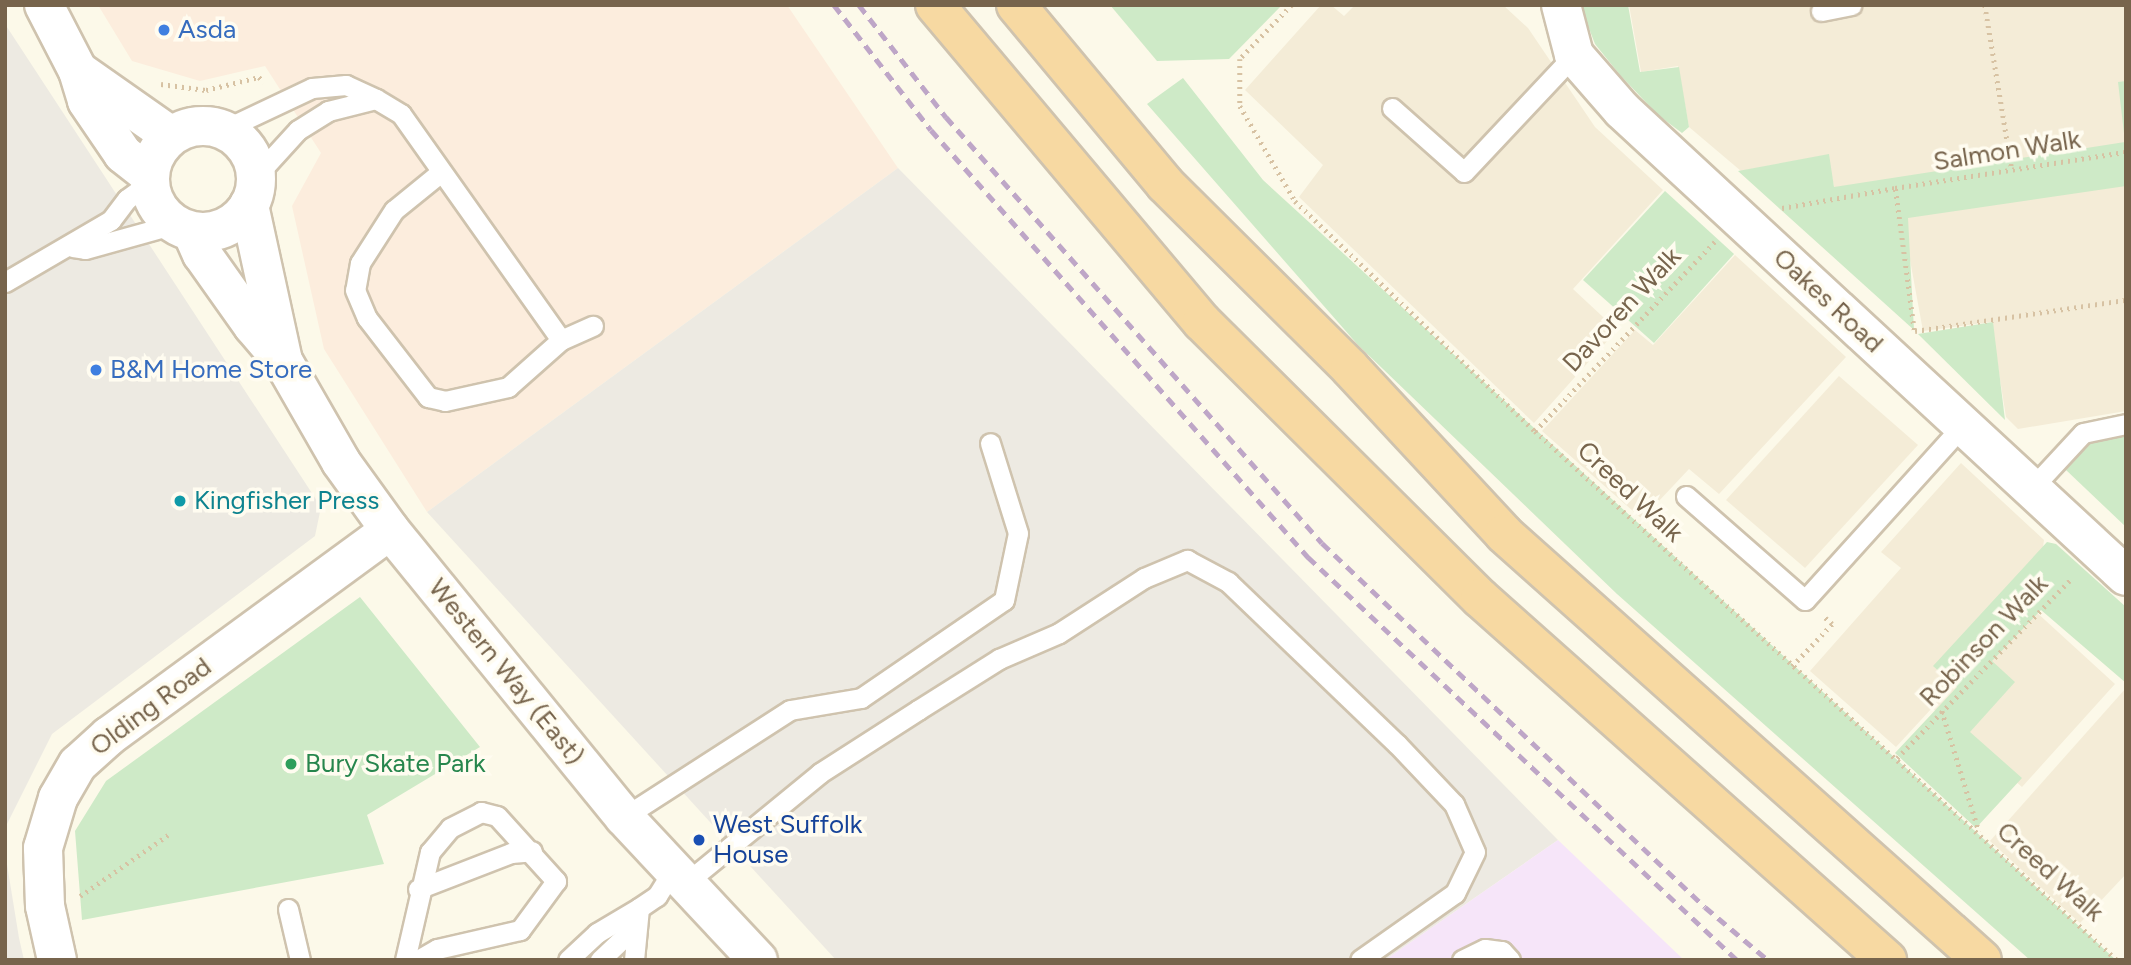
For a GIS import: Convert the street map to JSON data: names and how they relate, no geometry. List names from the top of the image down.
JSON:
{
  "streets": {
    "street": ["Oakes Road", "Western Way (East)", "Olding Road"],
    "path": [
      "Salmon Walk",
      "Davoren Walk",
      "Creed Walk",
      "Robinson Walk"
    ]
  },
  "crossings": [
    ["Salmon Walk", "Oakes Road"],
    ["Salmon Walk", "Davoren Walk"],
    ["Oakes Road", "Davoren Walk"],
    ["Oakes Road", "Robinson Walk"],
    ["Davoren Walk", "Creed Walk"],
    ["Creed Walk", "Robinson Walk"],
    ["Western Way (East)", "Olding Road"]
  ],
  "places": [
    "Asda",
    "B&M Home Store",
    "Kingfisher Press",
    "Bury Skate Park",
    "West Suffolk House"
  ]
}
